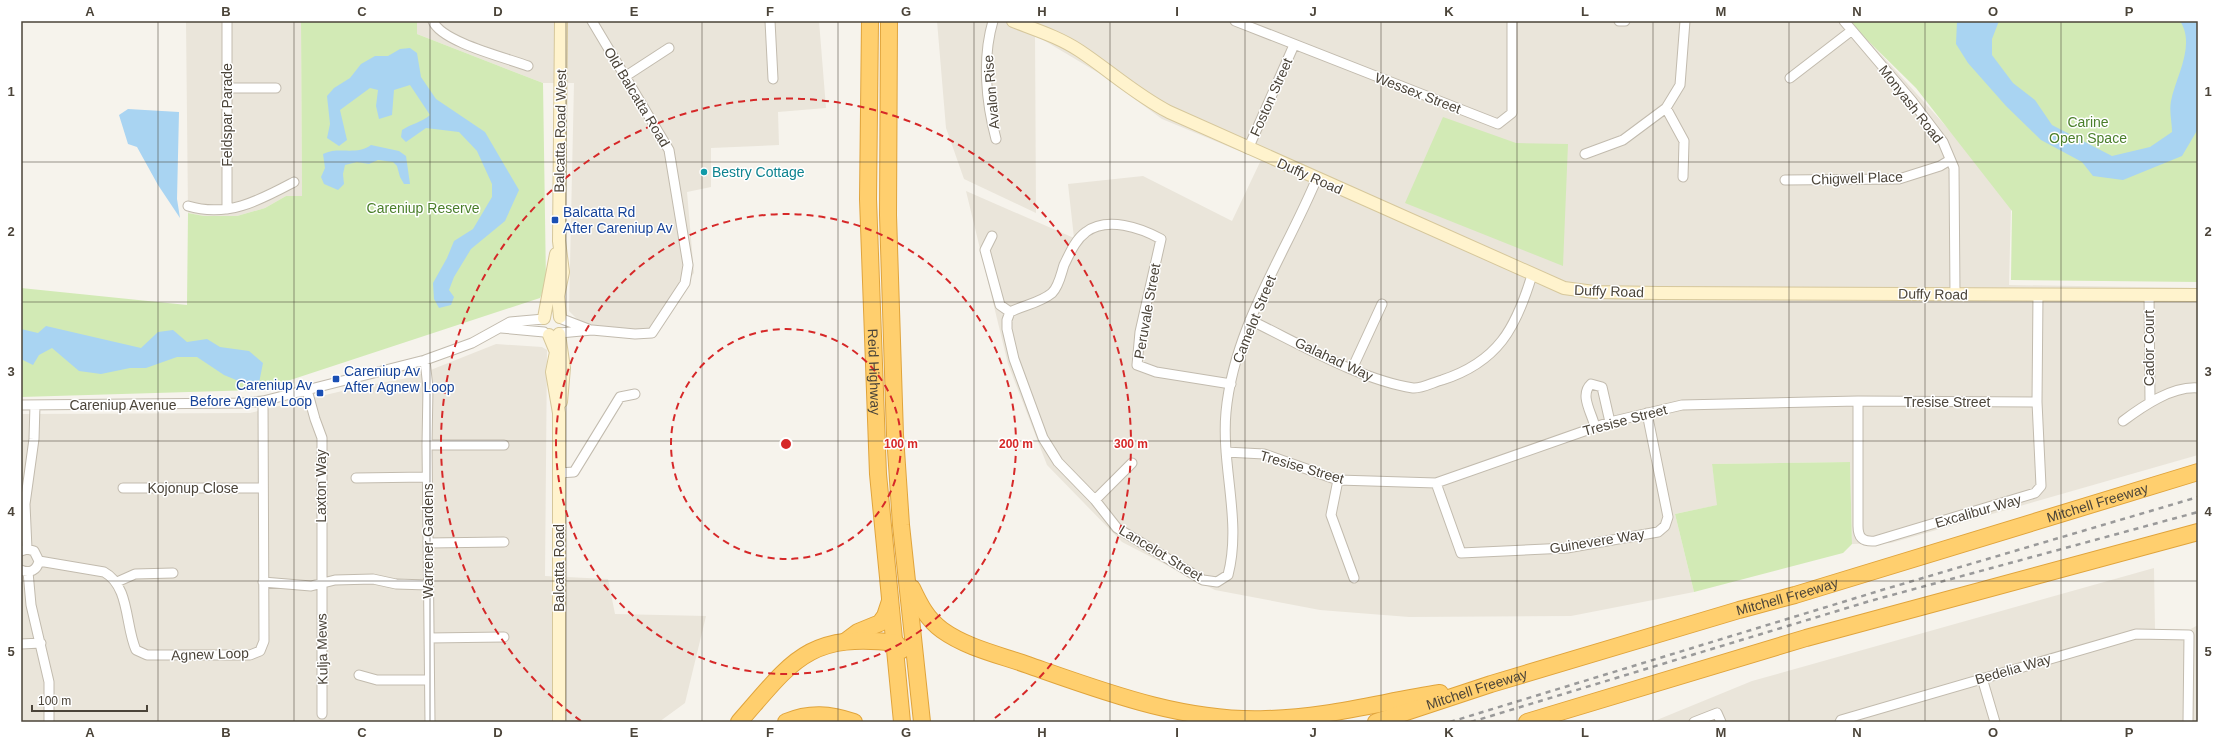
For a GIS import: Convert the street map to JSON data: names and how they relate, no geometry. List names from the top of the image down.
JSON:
{
  "streets": {
    "highway": ["Reid Highway", "Mitchell Freeway"],
    "main road": ["Balcatta Road West", "Duffy Road", "Balcatta Road"],
    "street": [
      "Avalon Rise",
      "Wessex Street",
      "Old Balcatta Road",
      "Foston Street",
      "Monyash Road",
      "Feldspar Parade",
      "Chigwell Place",
      "Peruvale Street",
      "Camelot Street",
      "Cador Court",
      "Galahad Way",
      "Tresise Street",
      "Careniup Avenue",
      "Laxton Way",
      "Kojonup Close",
      "Excalibur Way",
      "Warrener Gardens",
      "Guinevere Way",
      "Lancelot Street",
      "Kulja Mews",
      "Agnew Loop",
      "Bedelia Way"
    ]
  },
  "crossings": [
    ["Wessex Street", "Foston Street"],
    ["Foston Street", "Duffy Road"],
    ["Monyash Road", "Duffy Road"],
    ["Monyash Road", "Chigwell Place"],
    ["Balcatta Road West", "Careniup Avenue"],
    ["Balcatta Road West", "Balcatta Road"],
    ["Duffy Road", "Camelot Street"],
    ["Duffy Road", "Cador Court"],
    ["Duffy Road", "Galahad Way"],
    ["Duffy Road", "Excalibur Way"],
    ["Peruvale Street", "Camelot Street"],
    ["Peruvale Street", "Lancelot Street"],
    ["Camelot Street", "Galahad Way"],
    ["Camelot Street", "Tresise Street"],
    ["Camelot Street", "Lancelot Street"],
    ["Tresise Street", "Excalibur Way"],
    ["Tresise Street", "Guinevere Way"],
    ["Careniup Avenue", "Laxton Way"],
    ["Careniup Avenue", "Warrener Gardens"],
    ["Careniup Avenue", "Balcatta Road"],
    ["Careniup Avenue", "Agnew Loop"],
    ["Laxton Way", "Kulja Mews"],
    ["Kojonup Close", "Agnew Loop"]
  ],
  "parks": ["Carine Open Space", "Careniup Reserve"],
  "places": {
    "other": ["Bestry Cottage"],
    "transit": ["Balcatta Rd After Careniup Av", "Careniup Av After Agnew Loop", "Careniup Av Before Agnew Loop"]
  },
  "scale_bar": "100 m",
  "grid": {
    "columns": [
      "A",
      "B",
      "C",
      "D",
      "E",
      "F",
      "G",
      "H",
      "I",
      "J",
      "K",
      "L",
      "M",
      "N",
      "O",
      "P"
    ],
    "rows": [
      "1",
      "2",
      "3",
      "4",
      "5"
    ]
  },
  "rings": ["100 m", "200 m", "300 m"]
}
